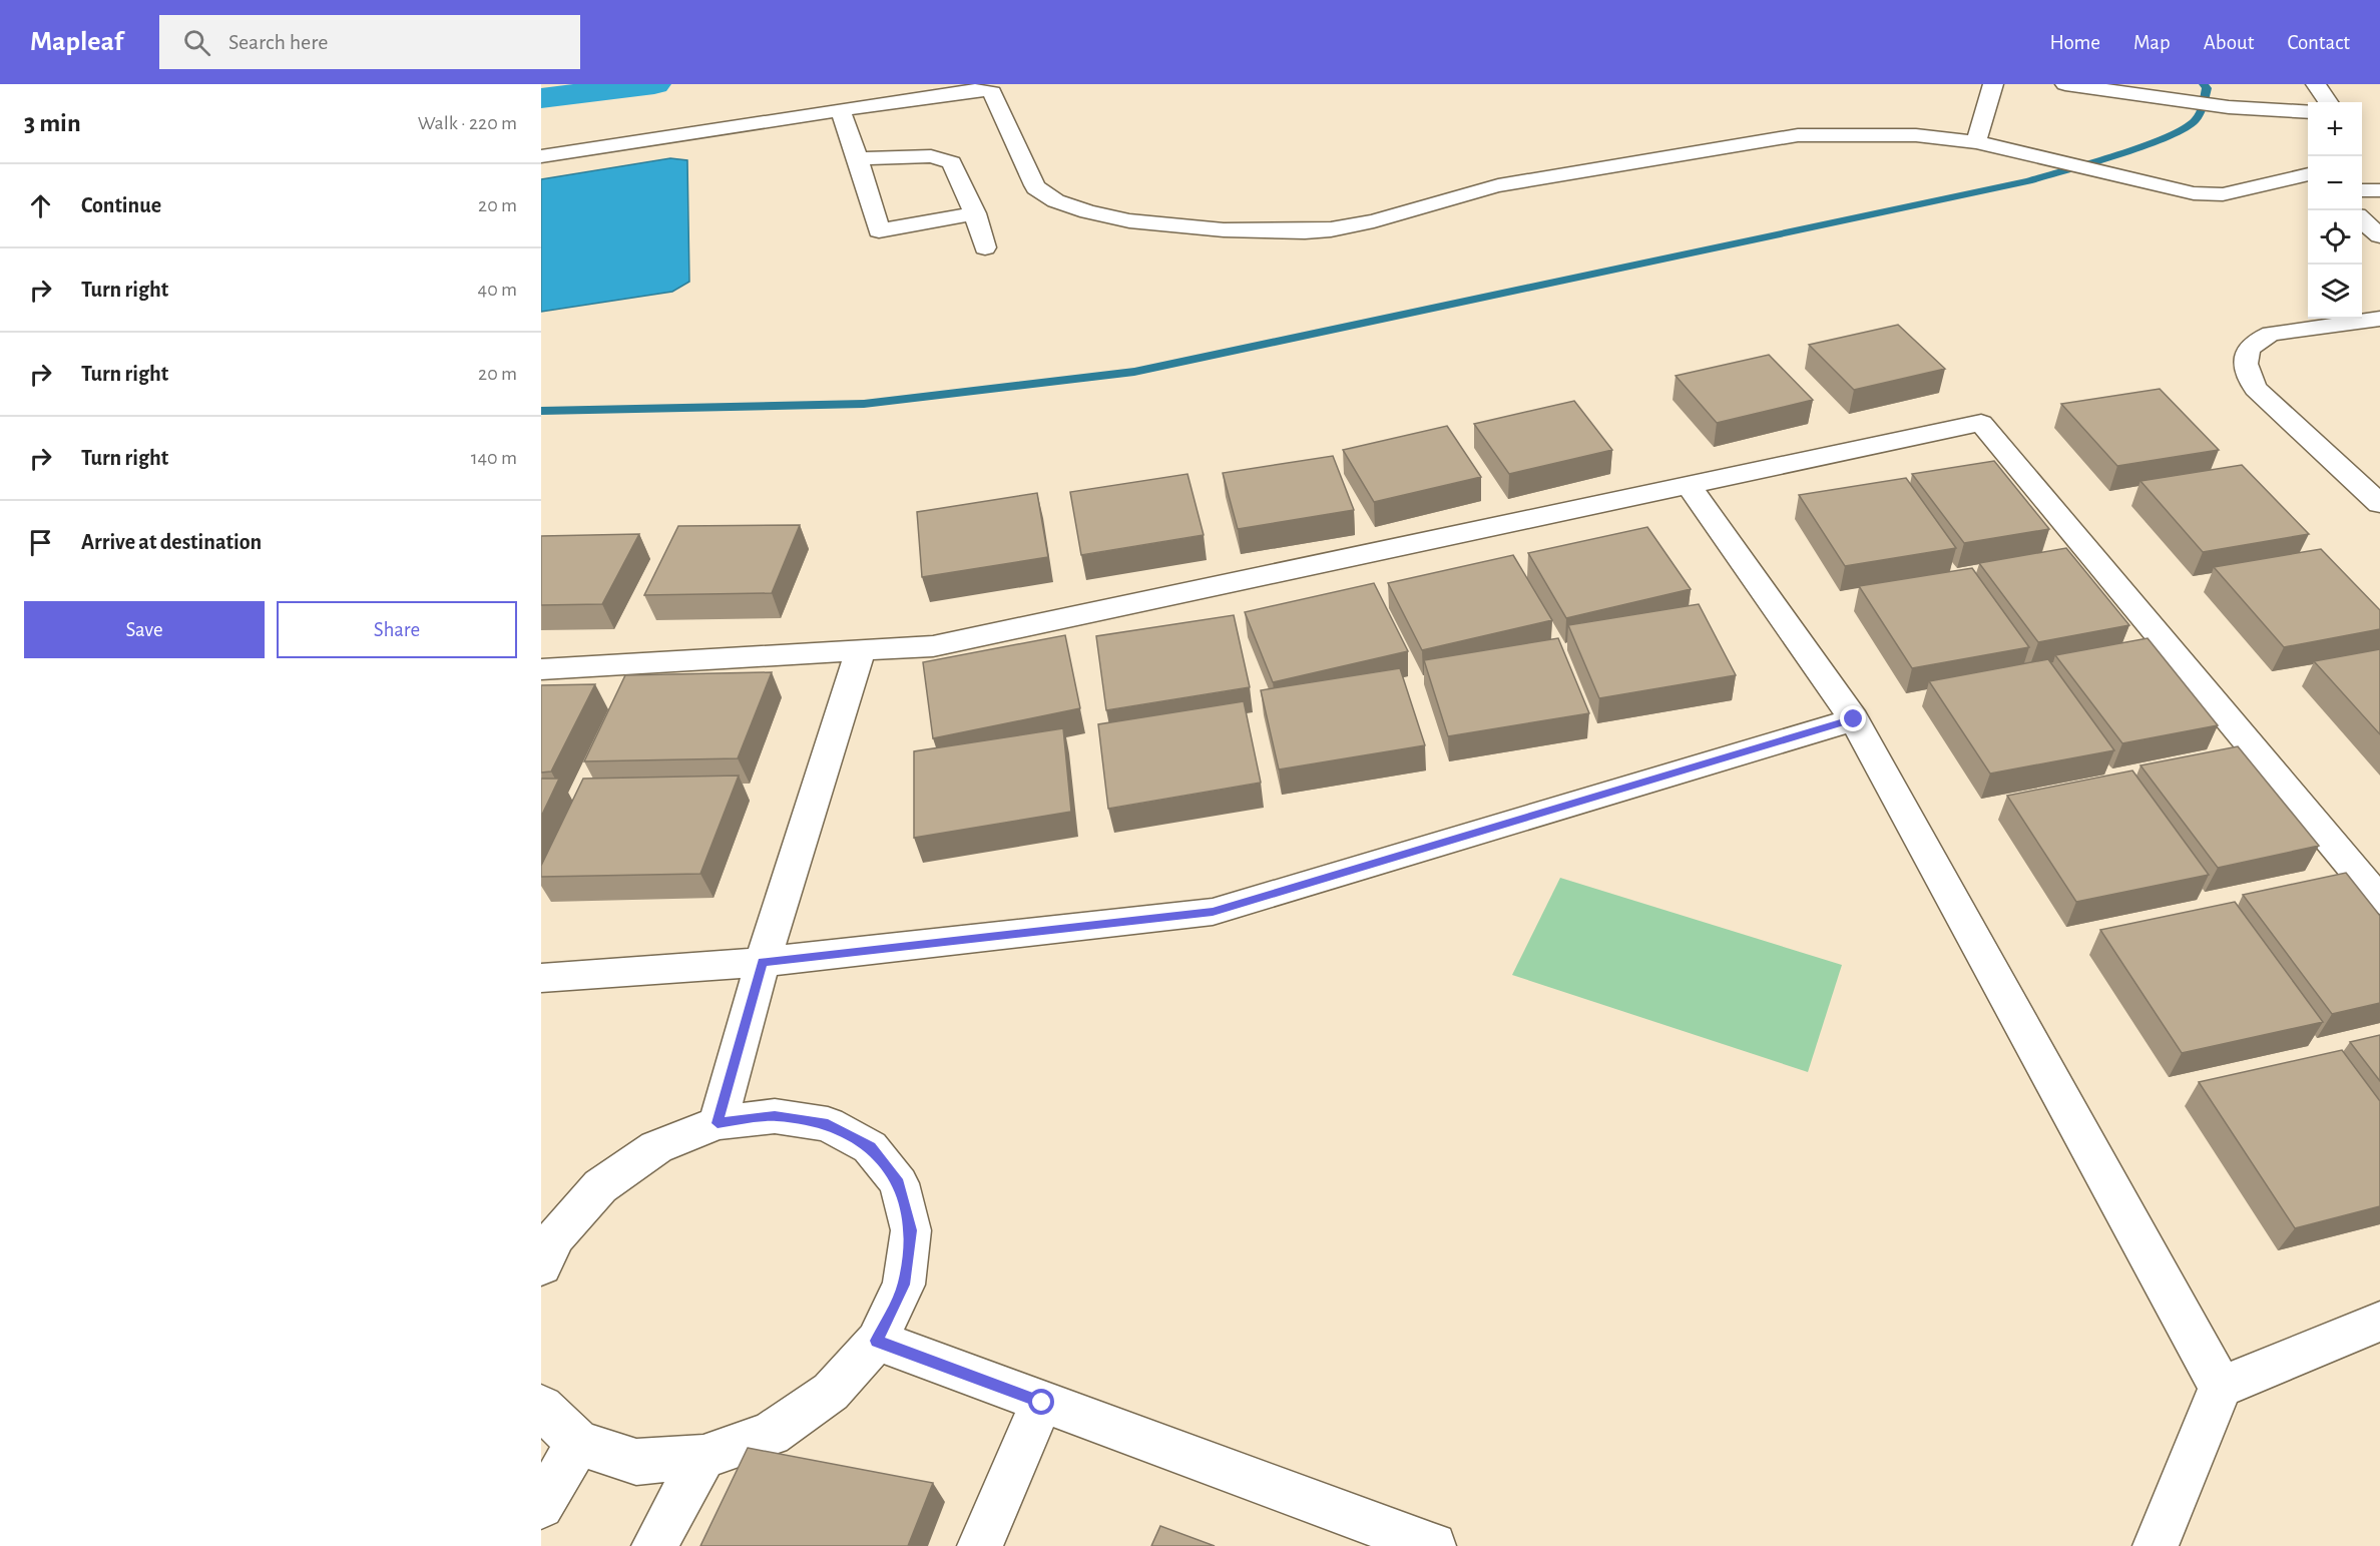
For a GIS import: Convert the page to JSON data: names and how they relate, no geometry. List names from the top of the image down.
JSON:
{
  "page": {
    "header": "Mapleaf",
    "search": "Search here",
    "nav": [
      "Home",
      "Map",
      "About",
      "Contact"
    ],
    "heading": ["3 min", "Walk · 220 m"],
    "map_buttons": ["+", "−"],
    "list": [
      ["Continue", "20 m"],
      ["Turn right", "40 m"],
      ["Turn right", "20 m"],
      ["Turn right", "140 m"],
      "Arrive at destination"
    ],
    "buttons": ["Save", "Share"]
  }
}
